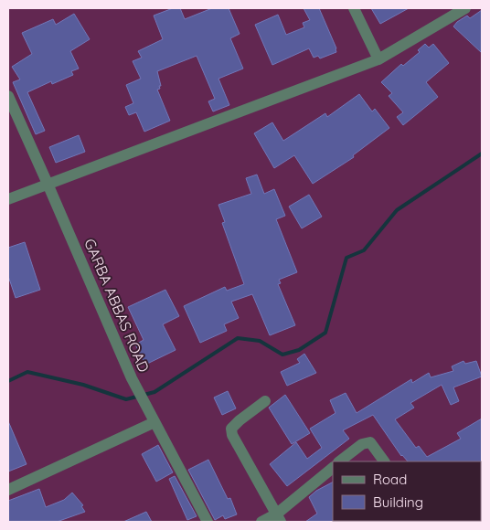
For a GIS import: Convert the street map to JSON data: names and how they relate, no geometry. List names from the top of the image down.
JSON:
{
  "streets": {
    "street": ["GARBA ABBAS ROAD"]
  },
  "legend": ["Road", "Building"]
}
